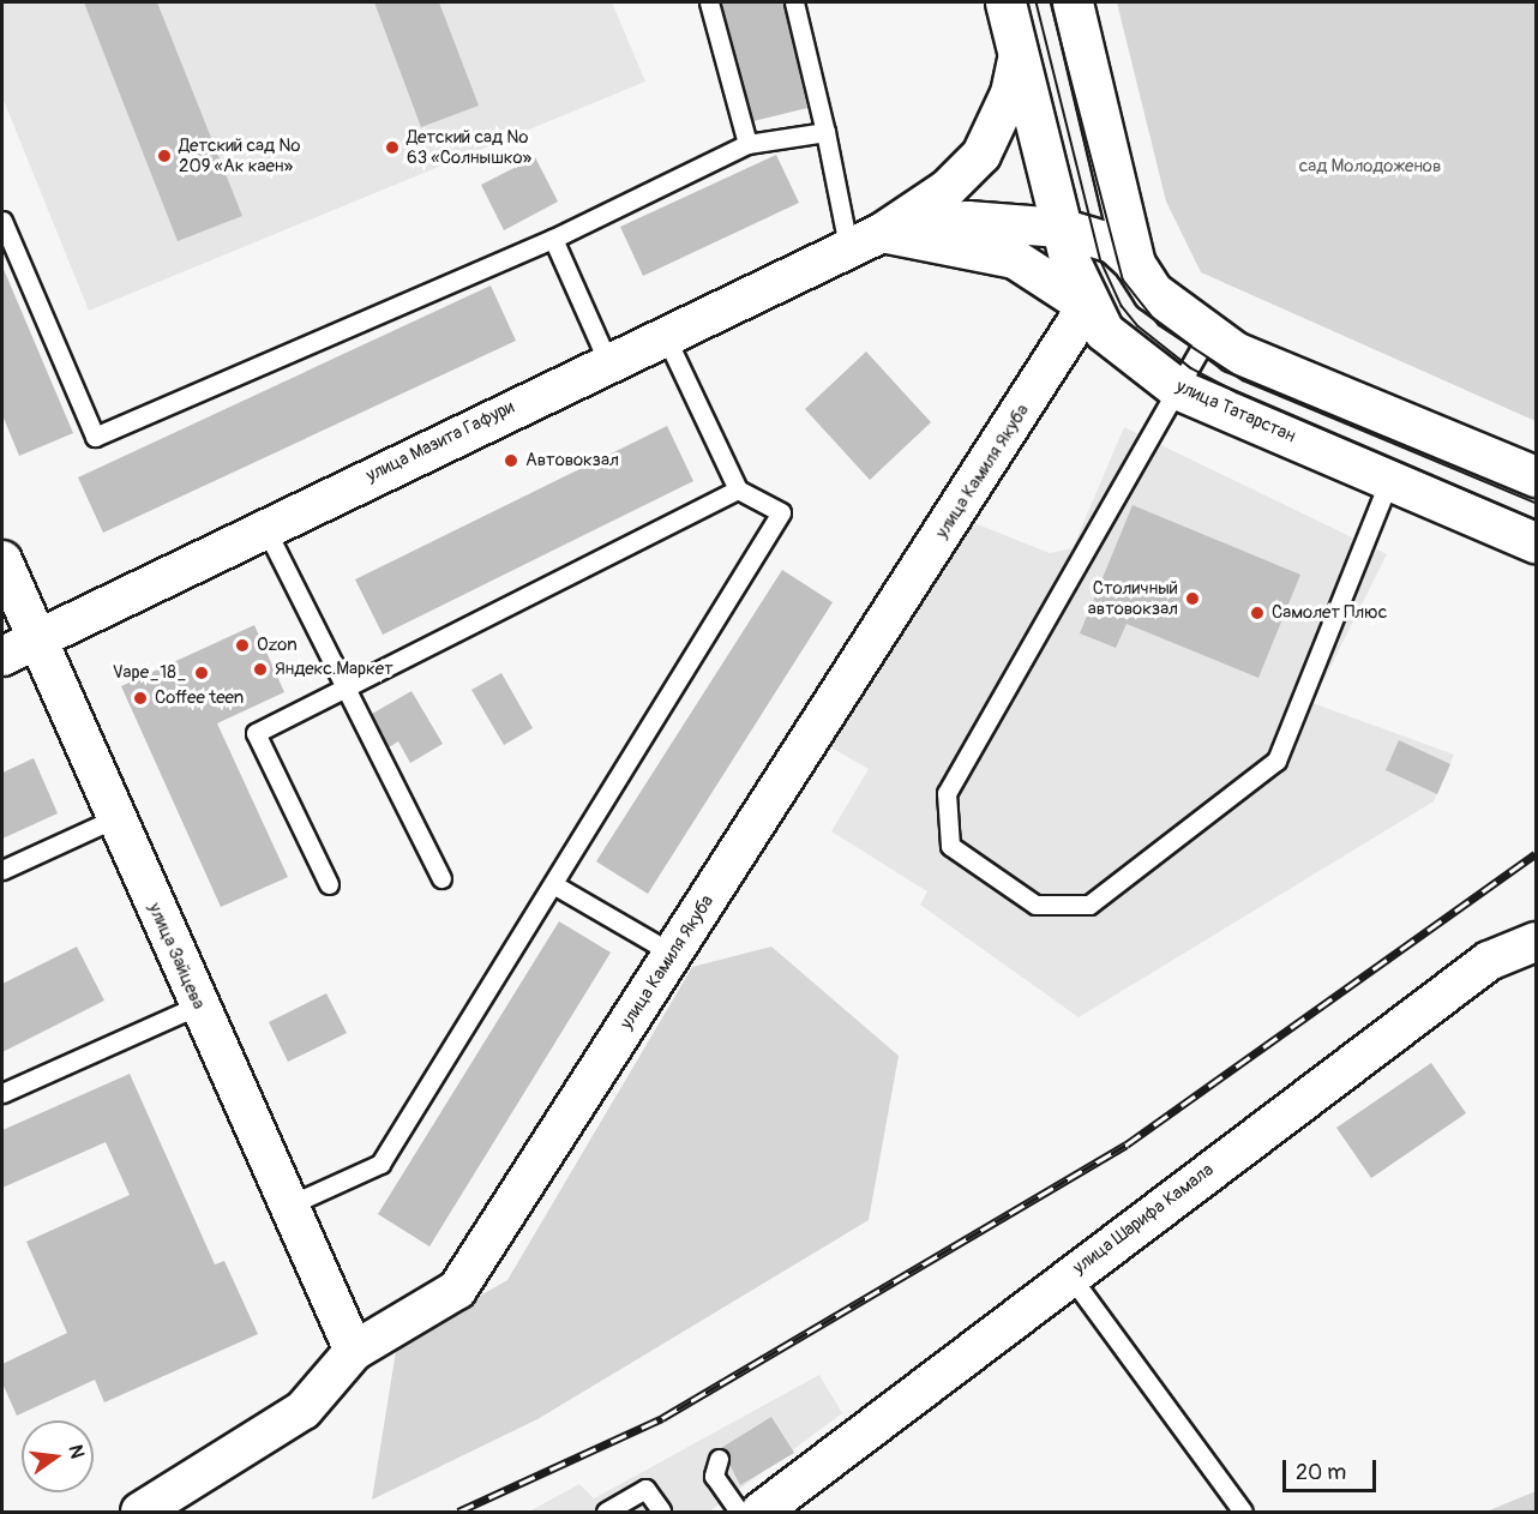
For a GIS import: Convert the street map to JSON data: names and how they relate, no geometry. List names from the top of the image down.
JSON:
{
  "streets": {
    "main road": ["улица Татарстан"],
    "street": [
      "улица Мазита Гафури",
      "улица Камиля Якуба",
      "улица Зайцева",
      "улица Шарифа Камала"
    ]
  },
  "crossings": [
    ["улица Татарстан", "улица Мазита Гафури"],
    ["улица Татарстан", "улица Камиля Якуба"],
    ["улица Мазита Гафури", "улица Зайцева"],
    ["улица Камиля Якуба", "улица Зайцева"]
  ],
  "parks": ["сад Молодоженов"],
  "places": [
    "Детский сад № 63 «Солнышко»",
    "Детский сад № 209 «Ак каен»",
    "Автовокзал",
    "Столичный автовокзал",
    "Самолет Плюс",
    "Ozon",
    "Яндекс.Маркет",
    "Vape_18_",
    "Coffee teen"
  ],
  "scale_bar": "20 m",
  "north": "right"
}
